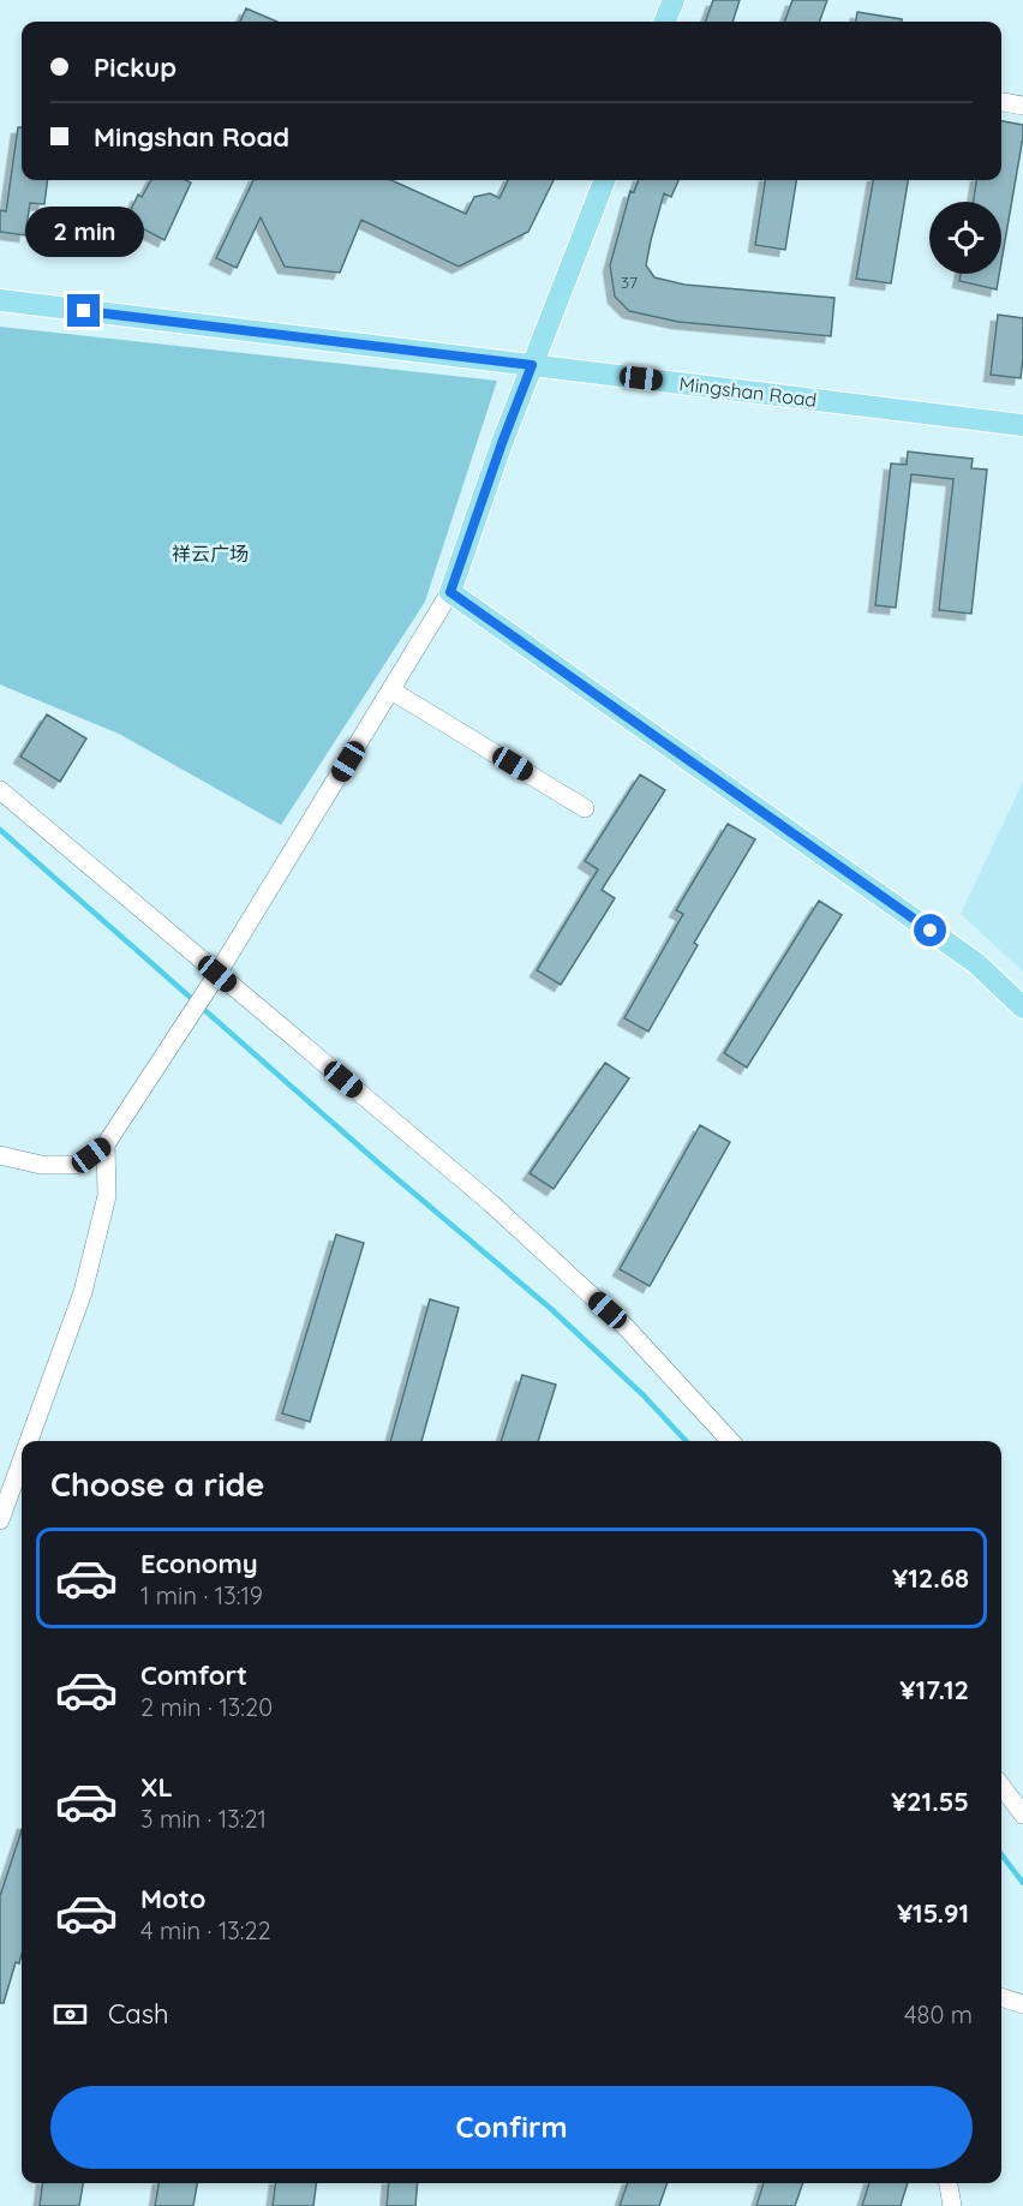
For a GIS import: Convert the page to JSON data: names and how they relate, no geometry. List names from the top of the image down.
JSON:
{
  "streets": {
    "main road": ["Mingshan Road"]
  },
  "parks": ["祥云广场"],
  "house_numbers": ["37"],
  "page": {
    "banner": ["Pickup", "Mingshan Road"],
    "bubble": "2 min",
    "heading": "Choose a ride",
    "list": [
      {
        "name": "Economy",
        "note": "1 min · 13:19",
        "value": "¥12.68"
      },
      {
        "name": "Comfort",
        "note": "2 min · 13:20",
        "value": "¥17.12"
      },
      {
        "name": "XL",
        "note": "3 min · 13:21",
        "value": "¥21.55"
      },
      {
        "name": "Moto",
        "note": "4 min · 13:22",
        "value": "¥15.91"
      }
    ],
    "pay": ["Cash", "480 m"],
    "buttons": "Confirm"
  }
}
